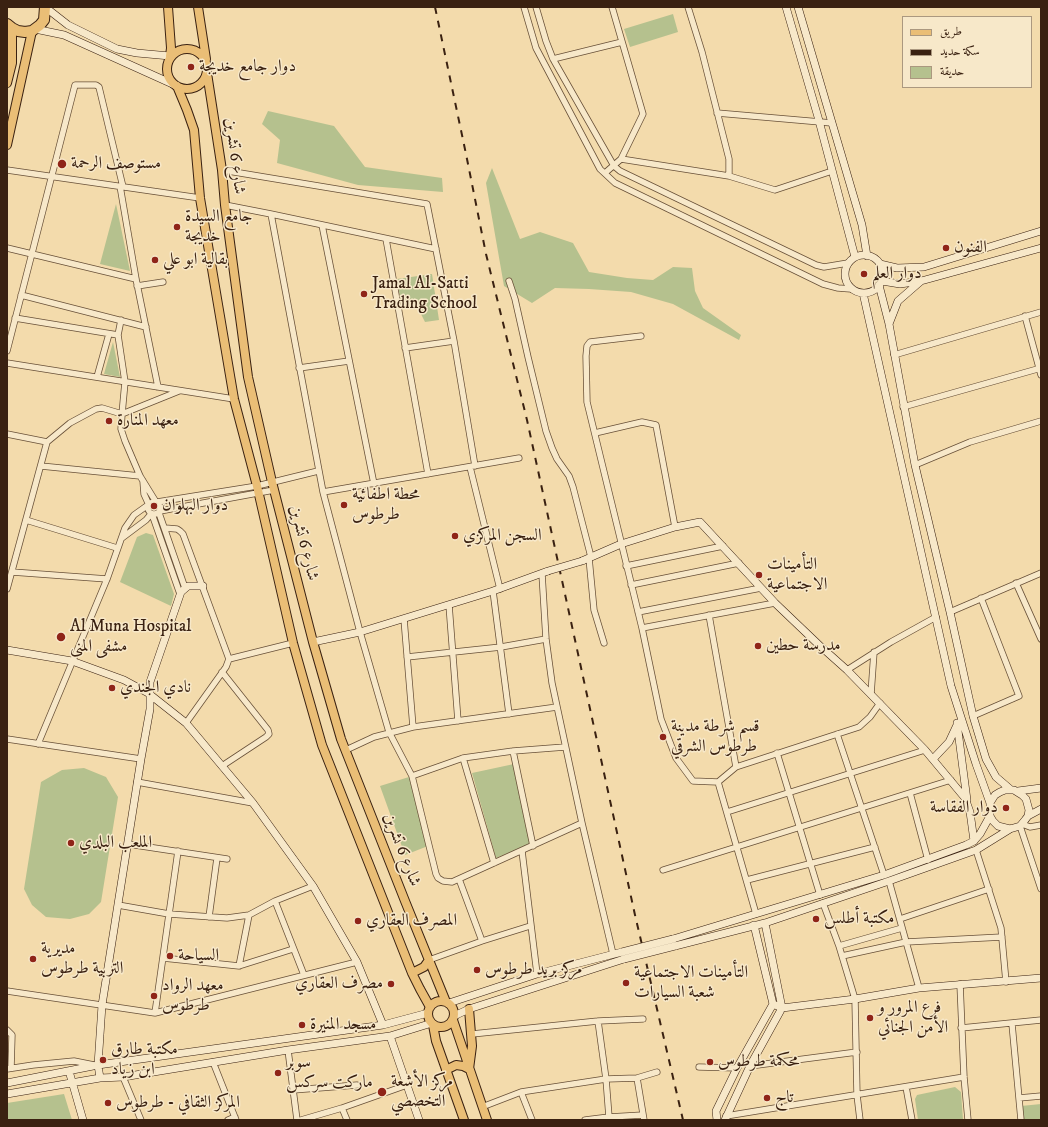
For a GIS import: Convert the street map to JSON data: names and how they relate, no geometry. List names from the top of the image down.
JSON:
{
  "streets": {
    "main road": ["شارع 6 تشرين"]
  },
  "places": [
    "دوار جامع خديجة",
    "مستوصف الرحمة",
    "جامع السيدة خديجة",
    "الفنون",
    "بقالية ابو علي",
    "دوار العلم",
    "Jamal Al-Satti Trading School",
    "معهد المنارة",
    "محطة اطفائية طرطوس",
    "دوار البهلوان",
    "السجن المركزي",
    "التأمينات الاجتماعية",
    "Al Muna Hospital مشفى المنى",
    "مدرسة حطين",
    "نادي الجندي",
    "قسم شرطة مدينة طرطوس الشرقي",
    "دوار الفقاسة",
    "الملعب البلدي",
    "مكتبة أطلس",
    "المصرف العقاري",
    "السياحة",
    "مديرية التربية طرطوس",
    "مركز بريد طرطوس",
    "التأمينات الاجتماعية شعبة السيارات",
    "مصرف العقاري",
    "معهد الرواد طرطوس",
    "فرع المرور و الأمن الجنائي",
    "مسجد المنيرة",
    "مكتبة طارق ابن زياد",
    "محكمة طرطوس",
    "سوبر ماركت سركس",
    "مركز الأشعة التخصصي",
    "تاج",
    "المركز الثقافي - طرطوس"
  ],
  "legend": ["طريق", "سكة حديد", "حديقة"]
}
